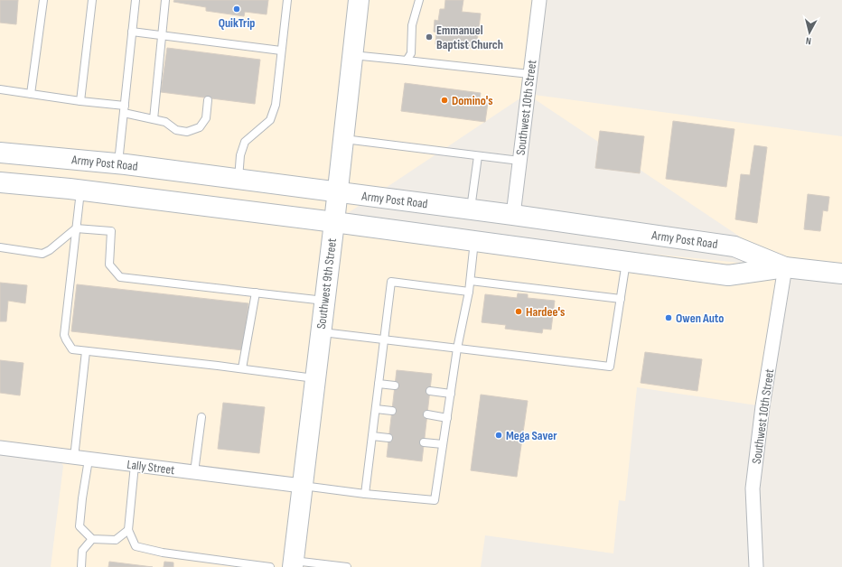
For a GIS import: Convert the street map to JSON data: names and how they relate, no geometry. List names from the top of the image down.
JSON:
{
  "streets": {
    "main road": ["Army Post Road", "Southwest 9th Street"],
    "street": ["Southwest 10th Street", "Lally Street"]
  },
  "crossings": [
    ["Southwest 10th Street", "Army Post Road"],
    ["Army Post Road", "Southwest 9th Street"],
    ["Southwest 9th Street", "Lally Street"]
  ],
  "places": [
    "QuikTrip",
    "Emmanuel Baptist Church",
    "Domino's",
    "Hardee's",
    "Owen Auto",
    "Mega Saver"
  ],
  "north": "bottom"
}
